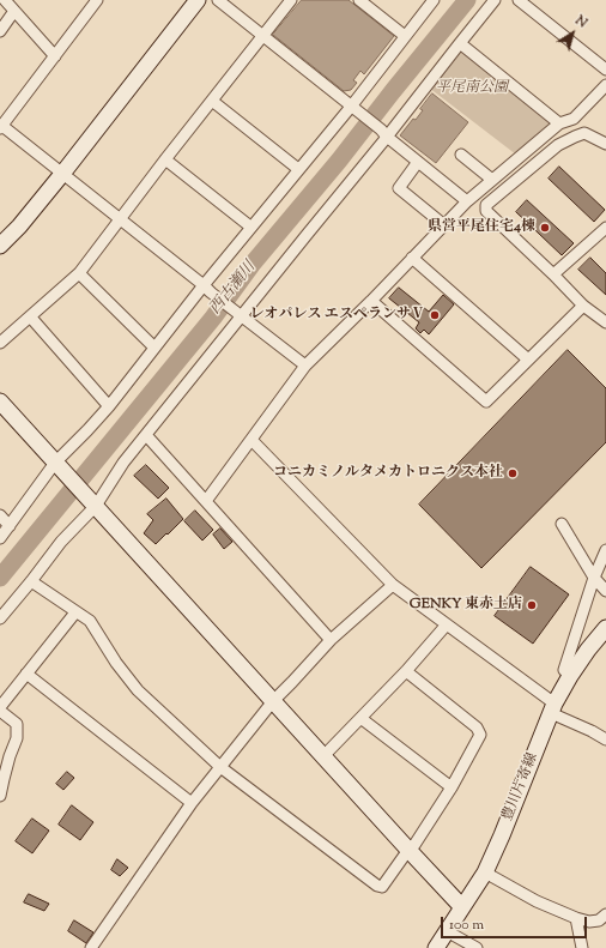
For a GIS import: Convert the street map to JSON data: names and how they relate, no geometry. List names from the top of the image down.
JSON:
{
  "streets": {
    "street": ["豊川片寄線"]
  },
  "water": ["西古瀬川"],
  "parks": ["平尾南公園"],
  "places": [
    "県営平尾住宅4棟",
    "レオパレス エスペランサⅤ",
    "コニカミノルタメカトロニクス本社",
    "GENKY 東赤土店"
  ],
  "scale_bar": "100 m",
  "north": "top right"
}
